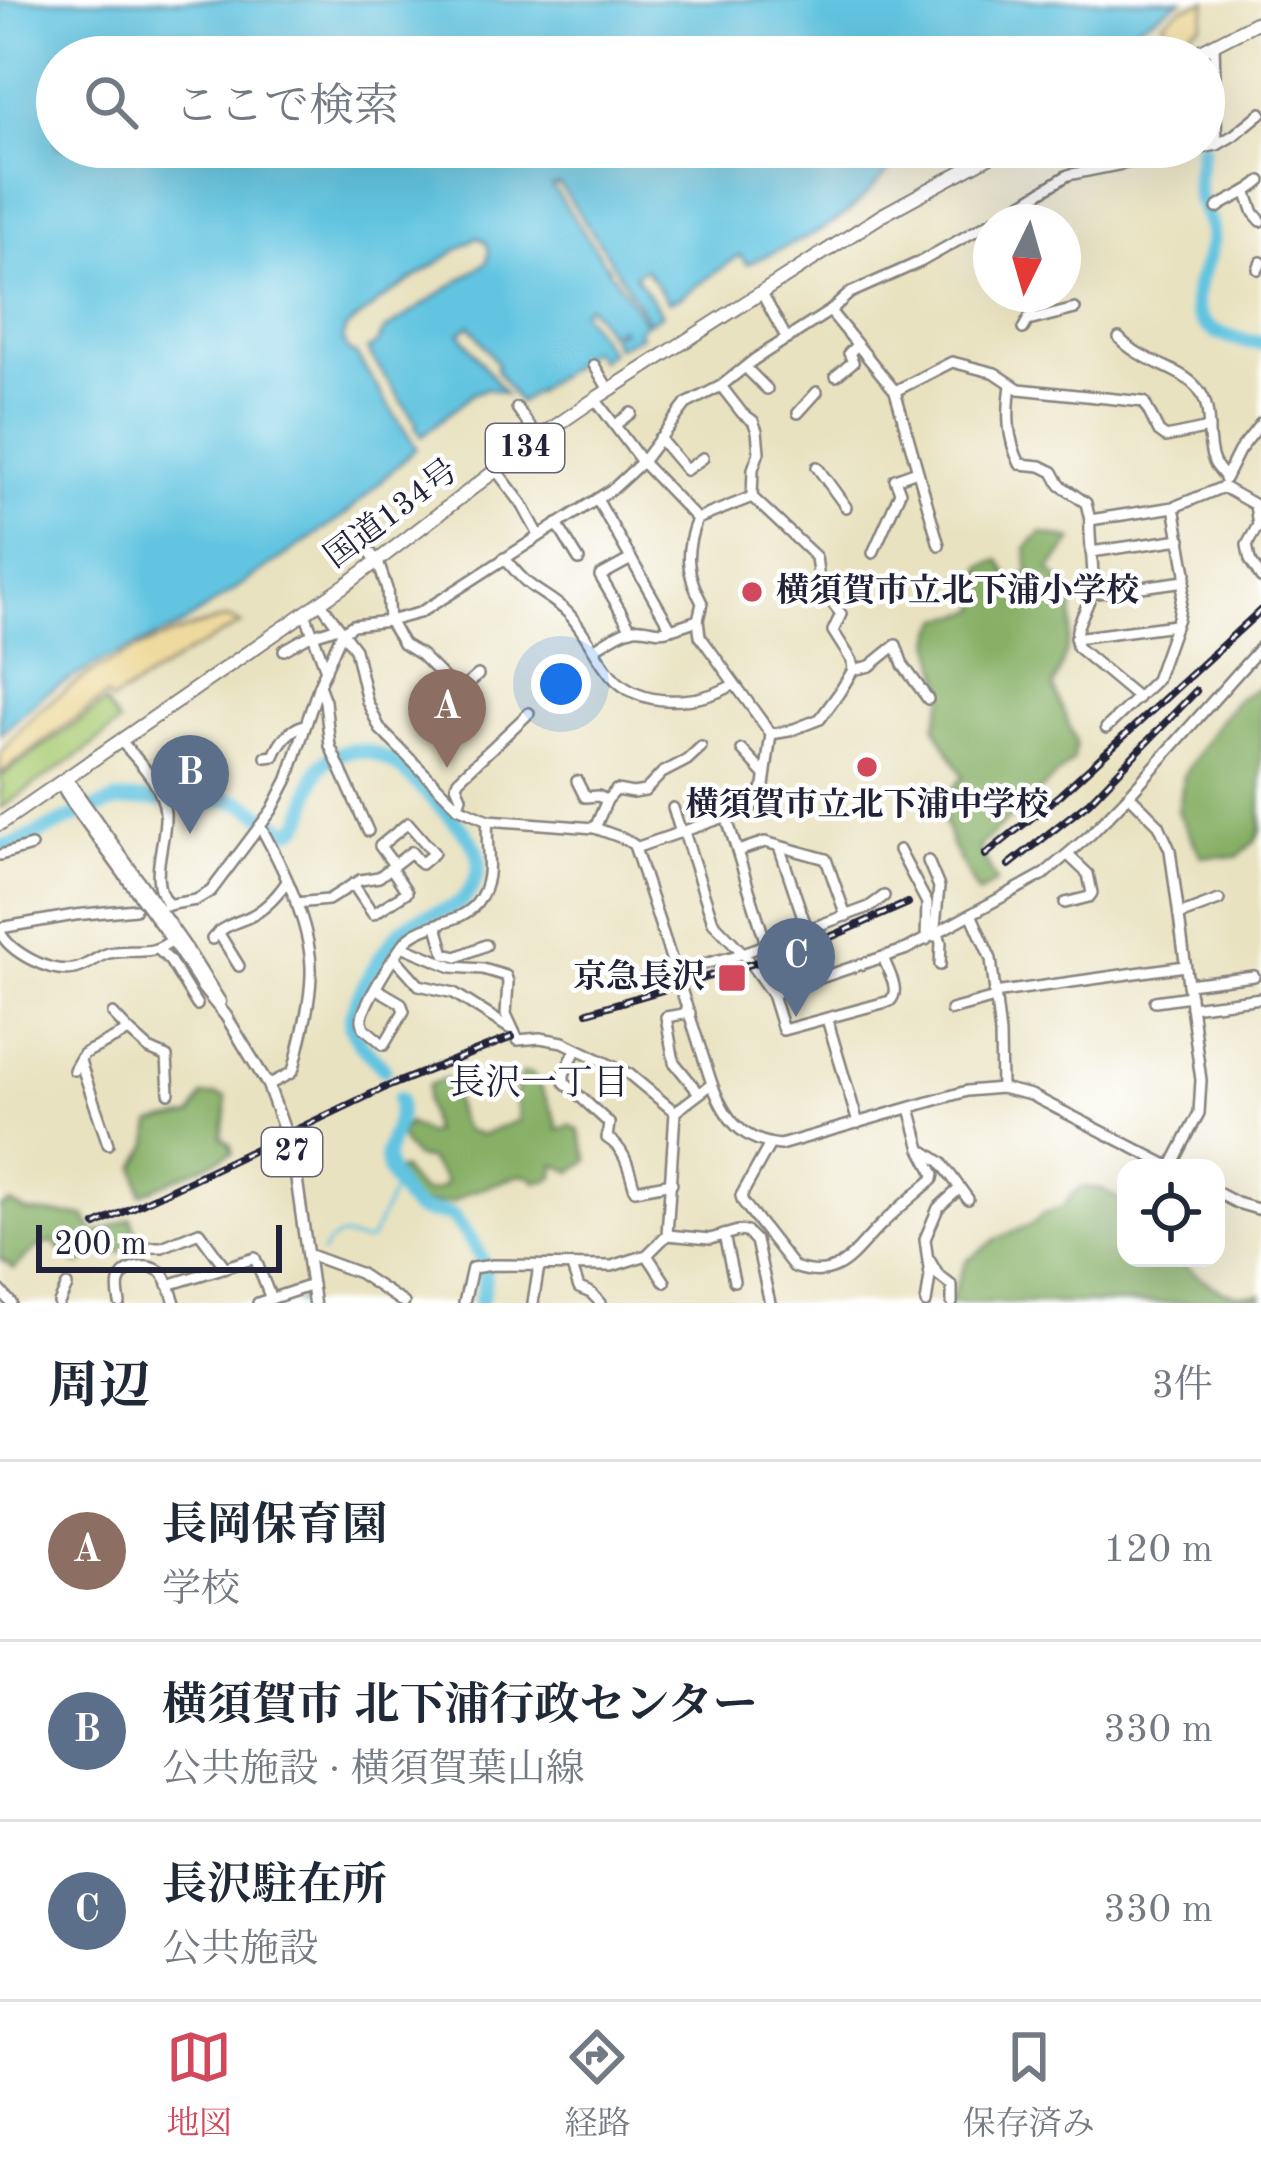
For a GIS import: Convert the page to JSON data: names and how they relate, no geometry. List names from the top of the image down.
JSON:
{
  "streets": {
    "highway": ["134", "国道134号"],
    "main road": ["27"]
  },
  "crossings": [
    ["国道134号", "27"]
  ],
  "districts": ["長沢一丁目"],
  "places": {
    "other": ["横須賀市立北下浦小学校", "横須賀市立北下浦中学校"],
    "transit": ["京急長沢"]
  },
  "scale_bar": "200 m",
  "north": "bottom",
  "page": {
    "search": "ここで検索",
    "pins": ["A", "B", "C"],
    "scale": "200 m",
    "heading": ["周辺", "3件"],
    "list": [
      {
        "mark": "A",
        "name": "長岡保育園",
        "note": "学校",
        "value": "120 m"
      },
      {
        "mark": "B",
        "name": "横須賀市 北下浦行政センター",
        "note": "公共施設 · 横須賀葉山線",
        "value": "330 m"
      },
      {
        "mark": "C",
        "name": "長沢駐在所",
        "note": "公共施設",
        "value": "330 m"
      }
    ],
    "nav": ["地図", "経路", "保存済み"]
  }
}
